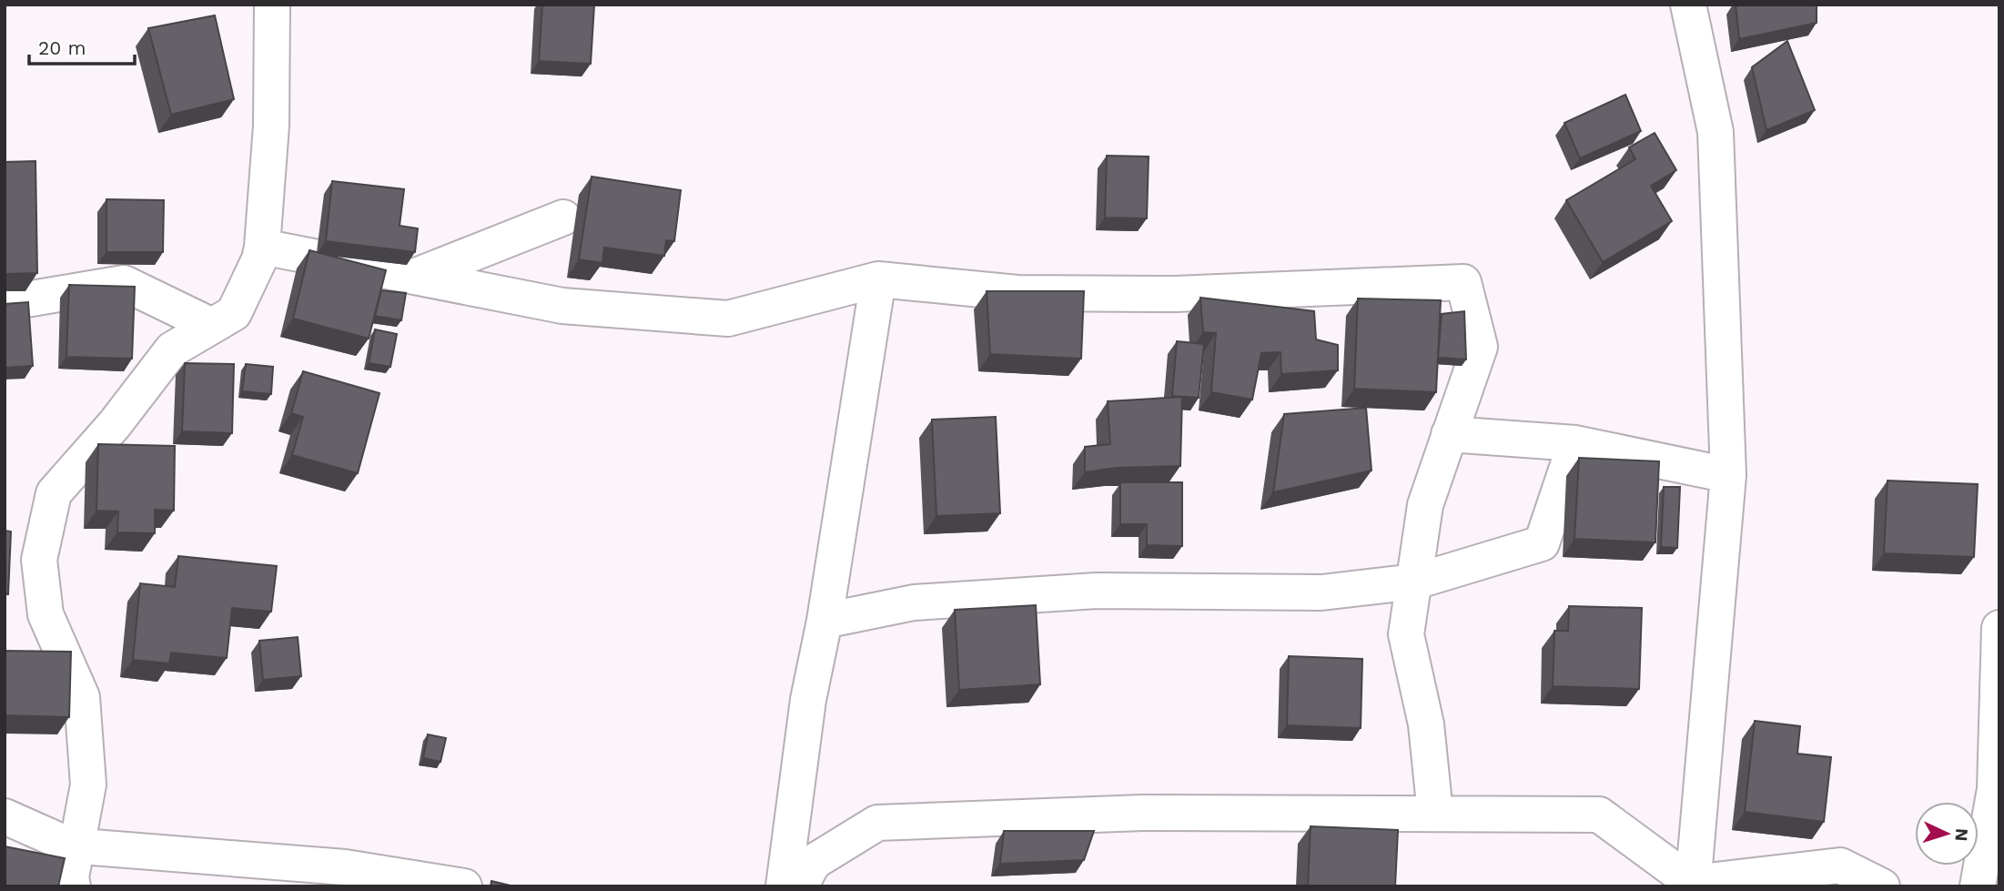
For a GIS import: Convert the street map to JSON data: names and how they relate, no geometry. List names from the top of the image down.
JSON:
{
  "scale_bar": "20 m",
  "north": "right"
}
